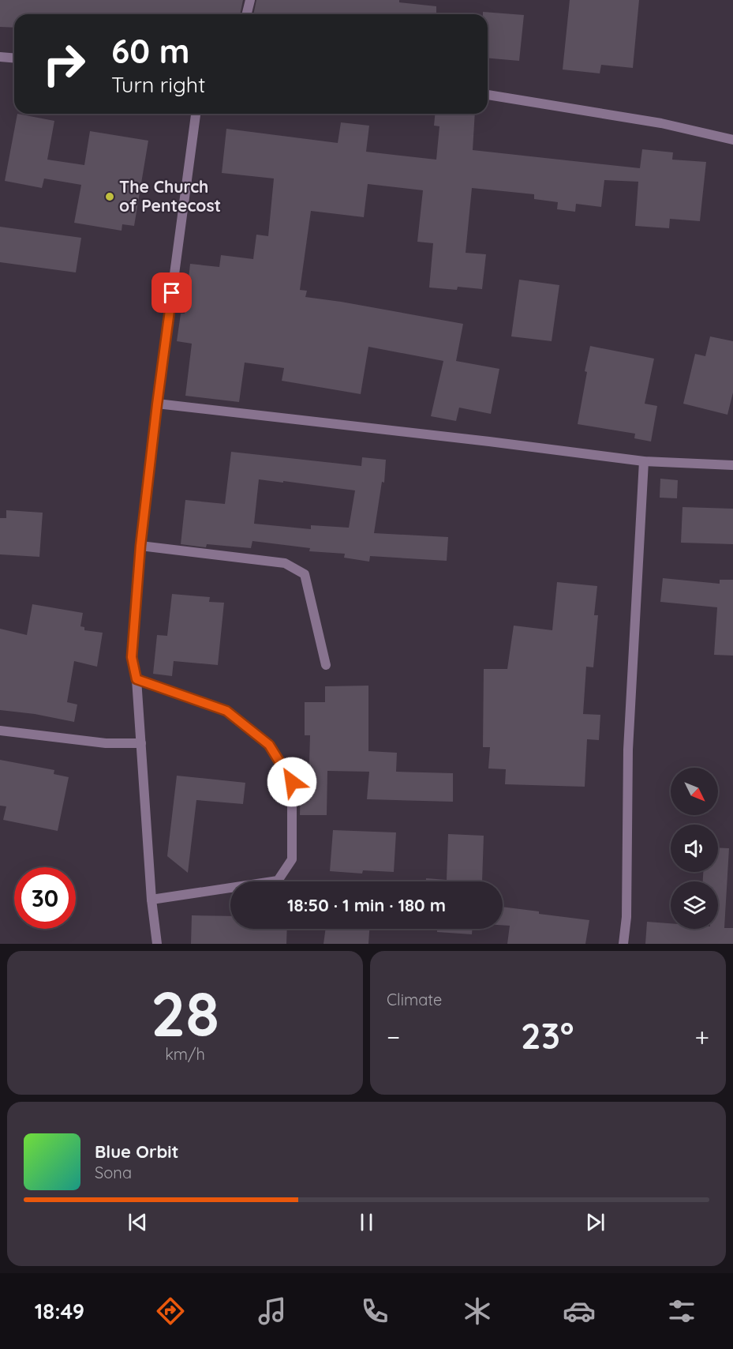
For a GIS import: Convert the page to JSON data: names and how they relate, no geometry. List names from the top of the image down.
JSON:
{
  "places": ["The Church of Pentecost"],
  "north": "bottom right",
  "page": {
    "turn": ["60 m", "Turn right"],
    "limit": "30",
    "trip": "18:50 · 1 min · 180 m",
    "tile": [
      ["28", "km/h"],
      "Climate"
    ],
    "heat": ["−", "23°", "+"],
    "song": ["Blue Orbit", "Sona"],
    "tabs": "18:49"
  }
}
